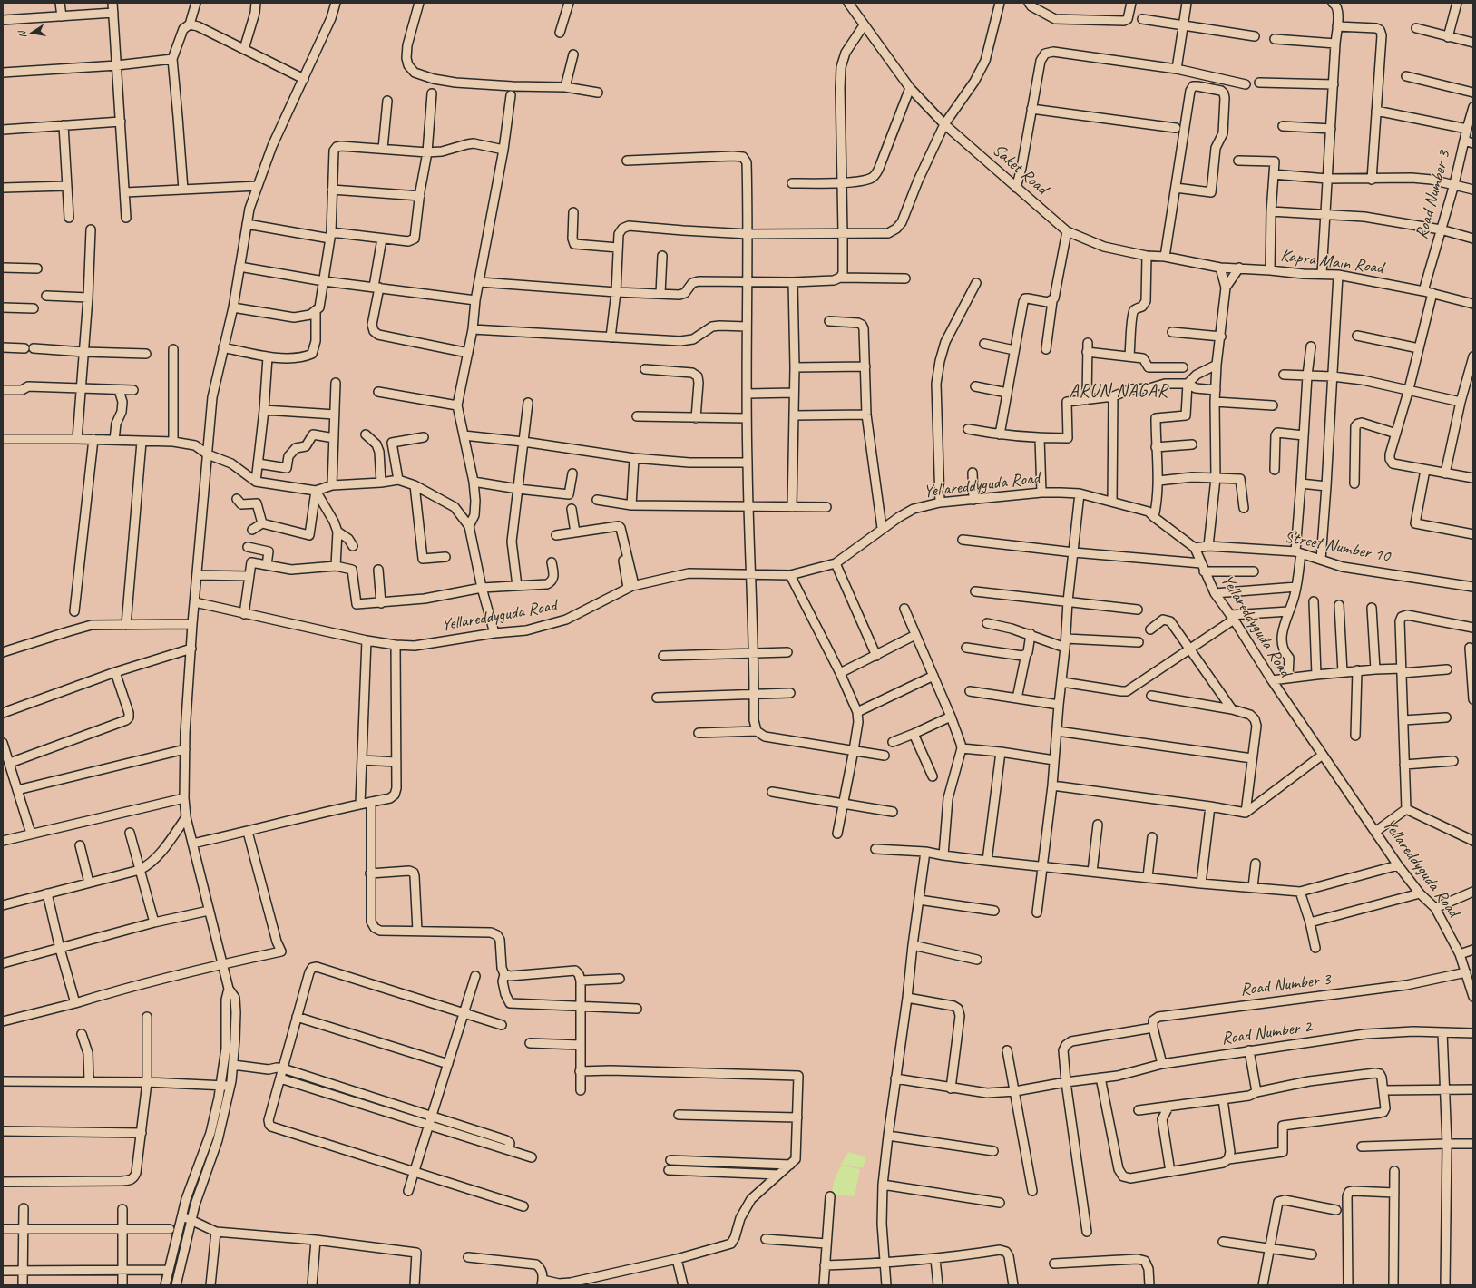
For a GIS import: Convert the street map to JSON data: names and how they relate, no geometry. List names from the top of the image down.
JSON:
{
  "streets": {
    "street": [
      "Saket Road",
      "Road Number 3",
      "Kapra Main Road",
      "Yellareddyguda Road",
      "Street Number 10",
      "Road Number 2"
    ]
  },
  "crossings": [
    ["Saket Road", "Kapra Main Road"],
    ["Road Number 3", "Kapra Main Road"],
    ["Road Number 3", "Yellareddyguda Road"],
    ["Yellareddyguda Road", "Street Number 10"]
  ],
  "districts": ["ARUN NAGAR"],
  "north": "left"
}
